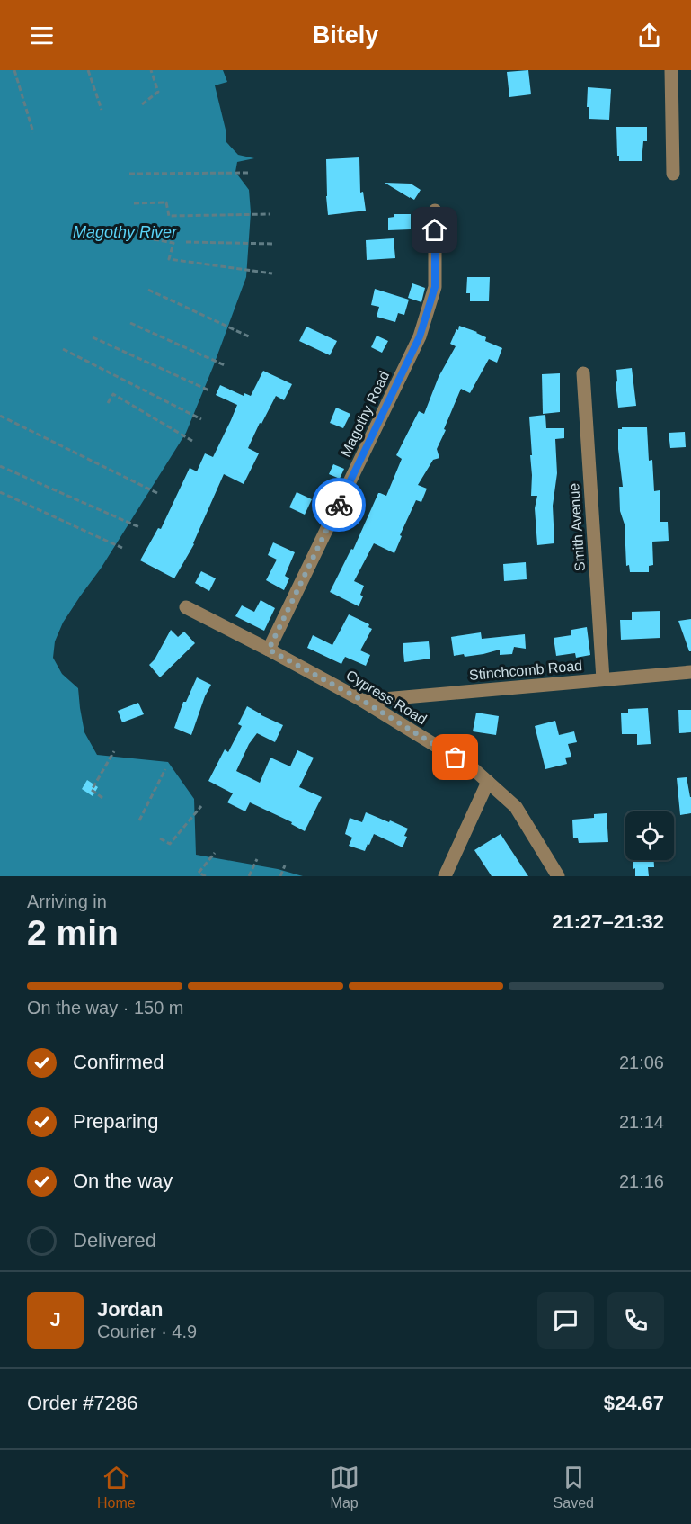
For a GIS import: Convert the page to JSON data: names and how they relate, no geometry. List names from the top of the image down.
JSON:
{
  "streets": {
    "street": [
      "Magothy Road",
      "Smith Avenue",
      "Stinchcomb Road",
      "Cypress Road"
    ]
  },
  "crossings": [
    ["Magothy Road", "Cypress Road"],
    ["Smith Avenue", "Stinchcomb Road"],
    ["Stinchcomb Road", "Cypress Road"]
  ],
  "water": ["Magothy River"],
  "page": {
    "header": "Bitely",
    "heading": ["2 min", "Arriving in", "21:27–21:32"],
    "panel": [
      "Jordan",
      "Courier · 4.9",
      "Order #7286",
      "$24.67"
    ],
    "bar": "On the way · 150 m",
    "list": [
      ["Confirmed", "21:06"],
      ["Preparing", "21:14"],
      ["On the way", "21:16"],
      "Delivered"
    ],
    "round": "J",
    "tabs": ["Home", "Map", "Saved"]
  }
}
